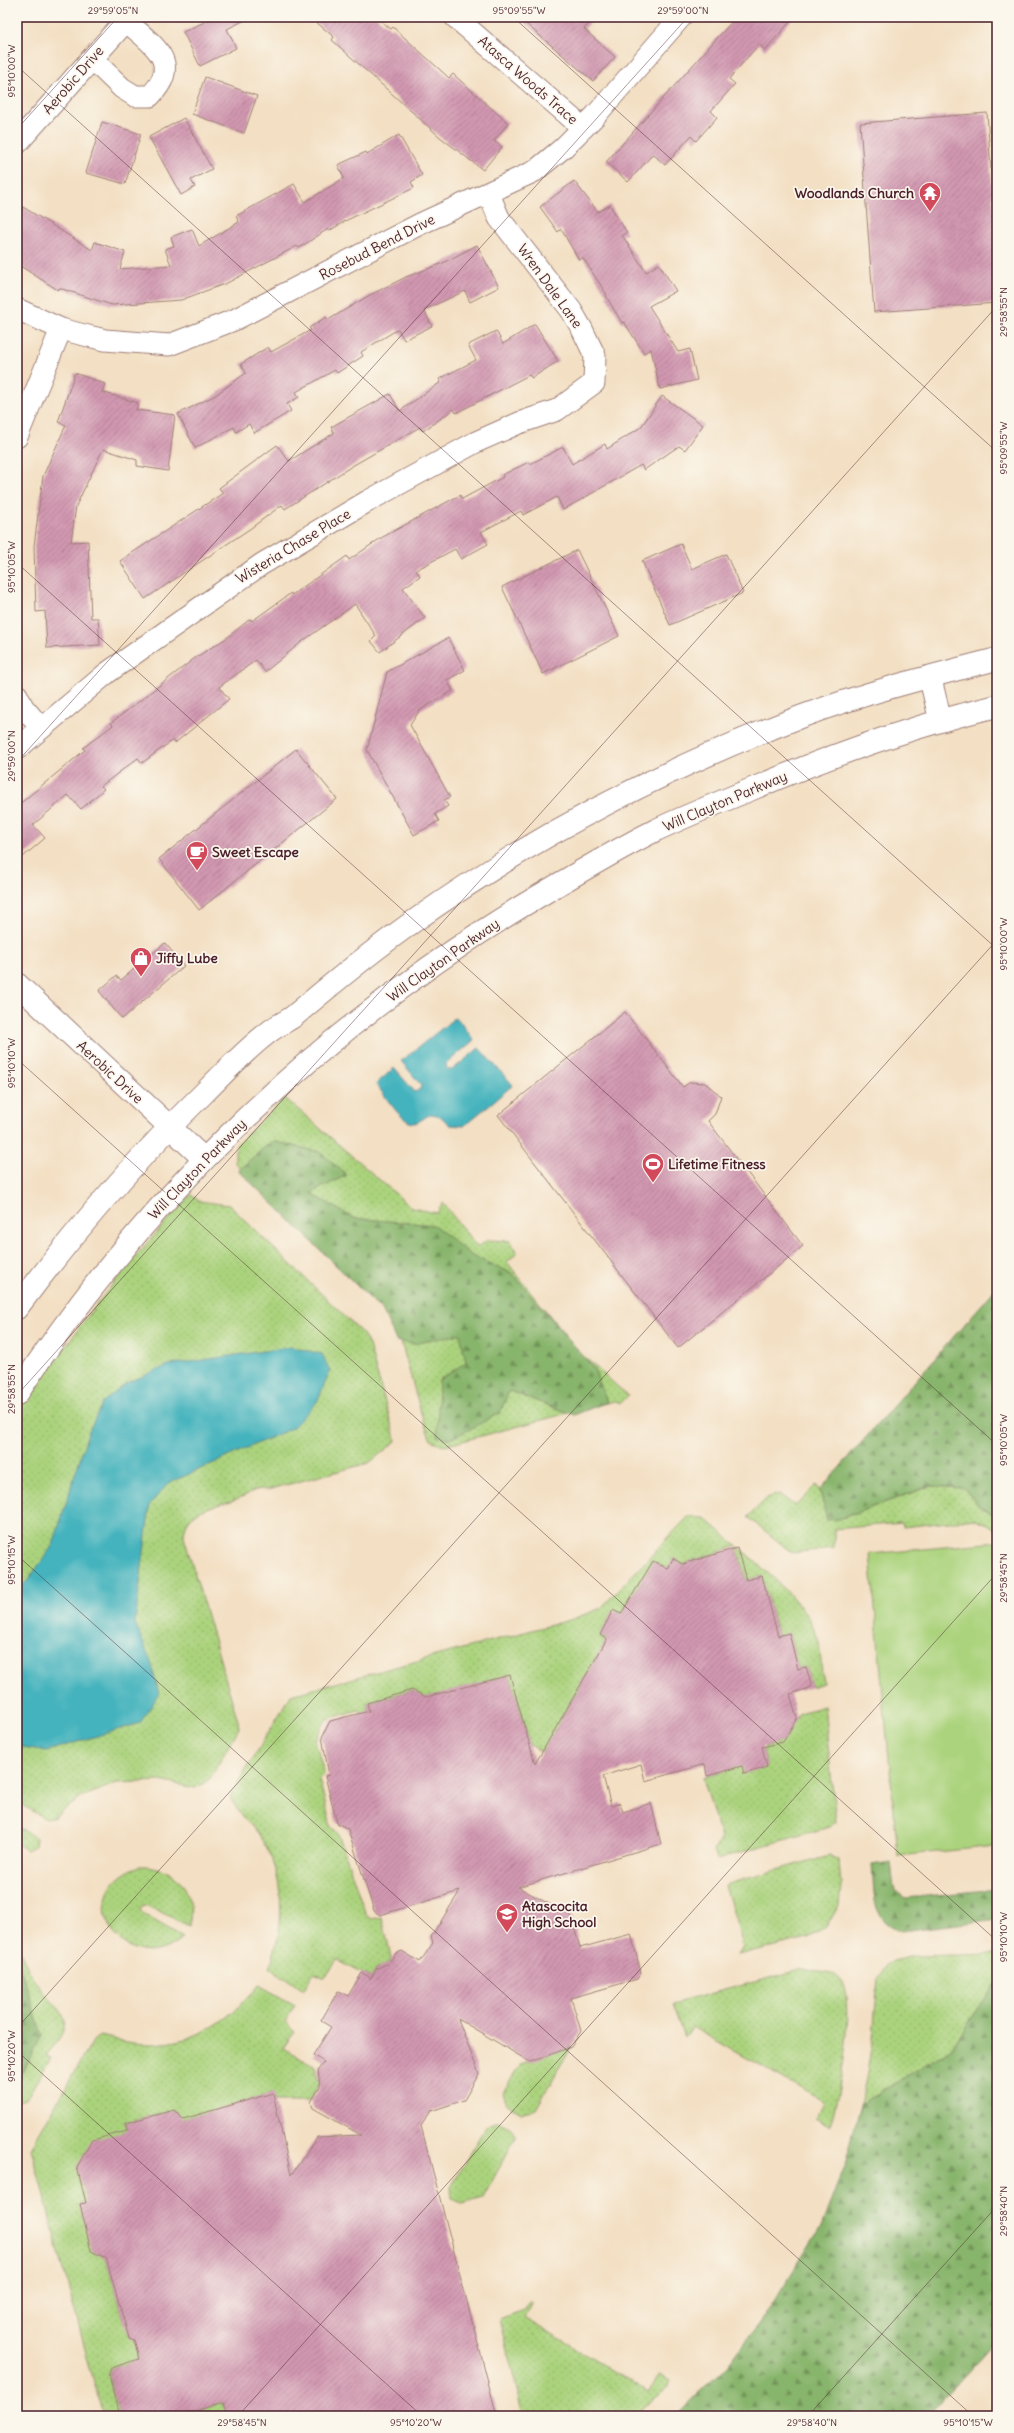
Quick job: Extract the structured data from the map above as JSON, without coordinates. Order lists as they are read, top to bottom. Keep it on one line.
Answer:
{"streets":{"main road":["Aerobic Drive","Will Clayton Parkway"],"street":["Atasca Woods Trace","Rosebud Bend Drive","Wren Dale Lane","Wisteria Chase Place"]},"crossings":[["Aerobic Drive","Will Clayton Parkway"],["Atasca Woods Trace","Rosebud Bend Drive"],["Rosebud Bend Drive","Wren Dale Lane"],["Wren Dale Lane","Wisteria Chase Place"]],"places":{"temple":["Woodlands Church"],"cafe":["Sweet Escape"],"shop":["Jiffy Lube"],"sports":["Lifetime Fitness"],"school or university":["Atascocita High School"]},"coordinates":["29°59'05\"N","95°09'55\"W","29°59'00\"N","95°10'00\"W","29°58'55\"N","95°10'05\"W","95°10'10\"W","95°10'15\"W","29°58'45\"N","95°10'20\"W","29°58'40\"N"]}
